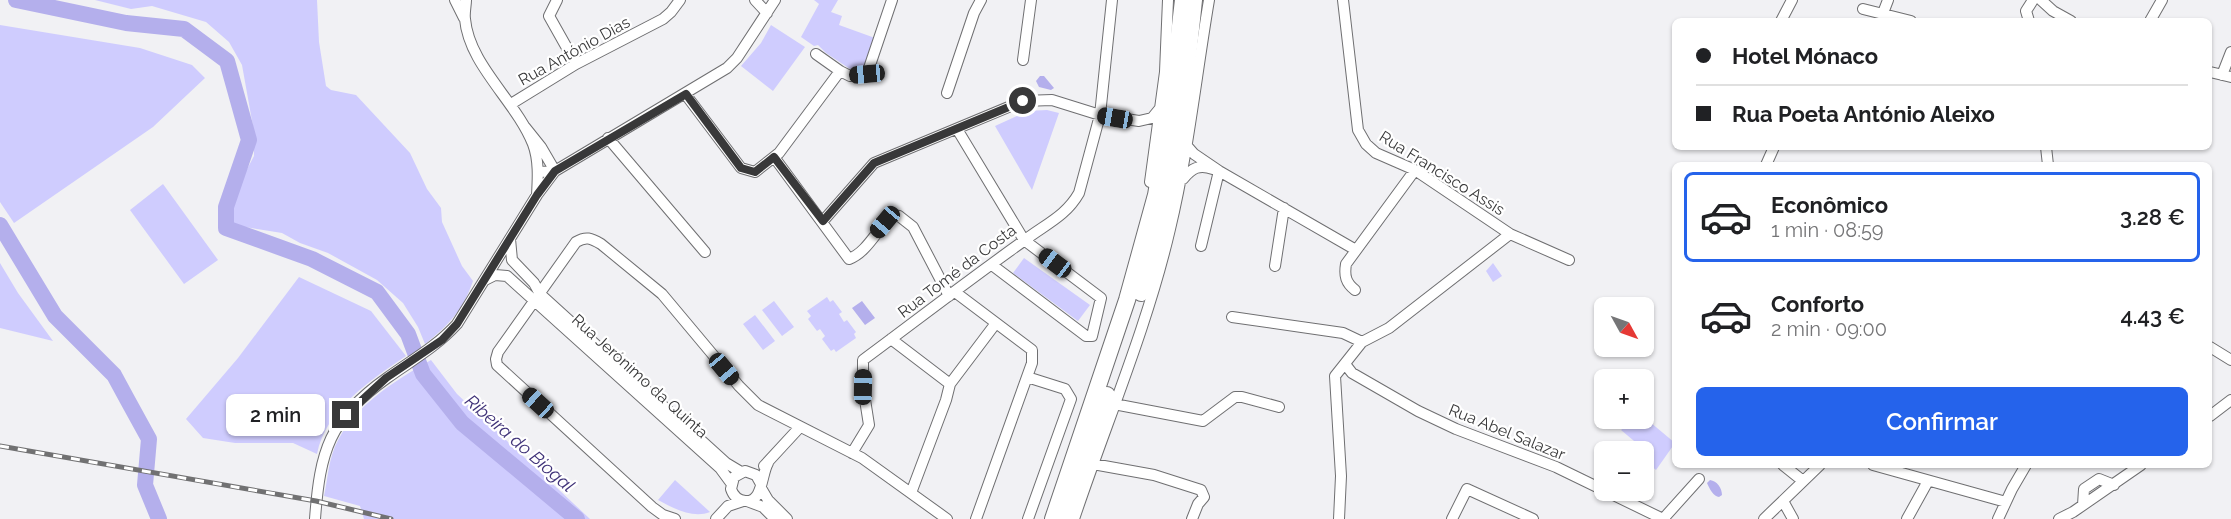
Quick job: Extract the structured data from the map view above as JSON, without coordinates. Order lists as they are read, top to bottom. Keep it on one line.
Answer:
{"streets":{"street":["Rua António Dias","Rua Francisco Assis","Rua Tomé da Costa","Rua Jerónimo da Quinta","Rua Abel Salazar"]},"water":["Ribeira do Biogal"],"north":"bottom right","page":{"banner":["Hotel Mónaco","Rua Poeta António Aleixo"],"list":[{"name":"Econômico","note":"1 min · 08:59","value":"3.28 €"},{"name":"Conforto","note":"2 min · 09:00","value":"4.43 €"}],"map_buttons":["+","−"],"buttons":"Confirmar","bubble":"2 min"}}
